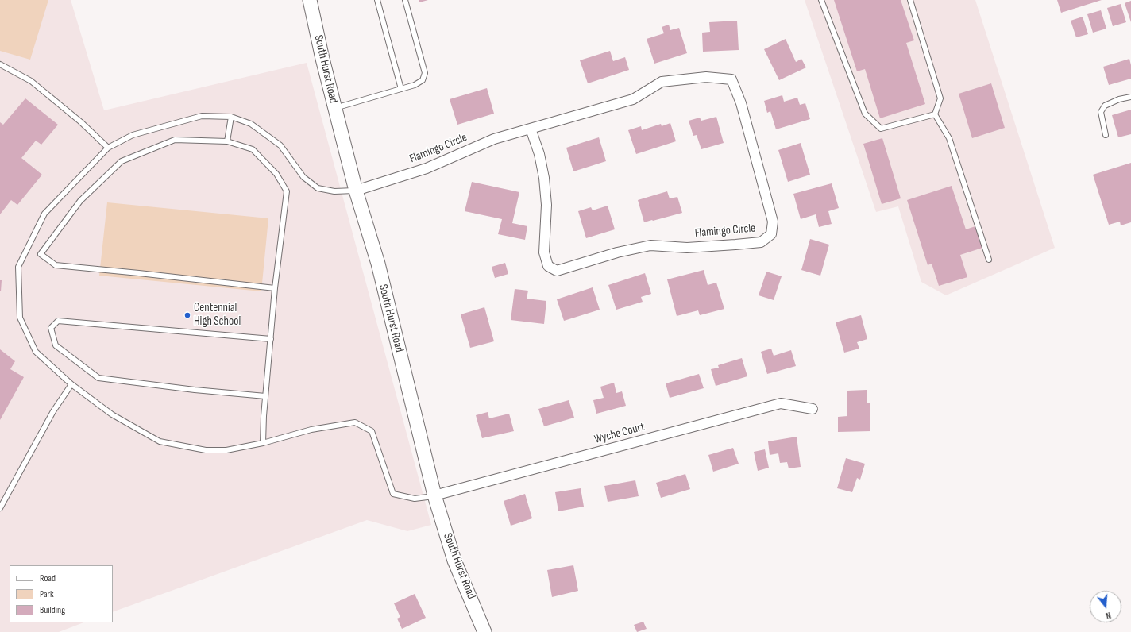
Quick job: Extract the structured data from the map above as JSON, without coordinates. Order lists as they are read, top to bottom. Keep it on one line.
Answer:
{"streets":{"street":["South Hurst Road","Flamingo Circle","Wyche Court"]},"crossings":[["South Hurst Road","Flamingo Circle"],["South Hurst Road","Wyche Court"]],"places":["Centennial High School"],"legend":["Road","Park","Building"],"north":"bottom"}
